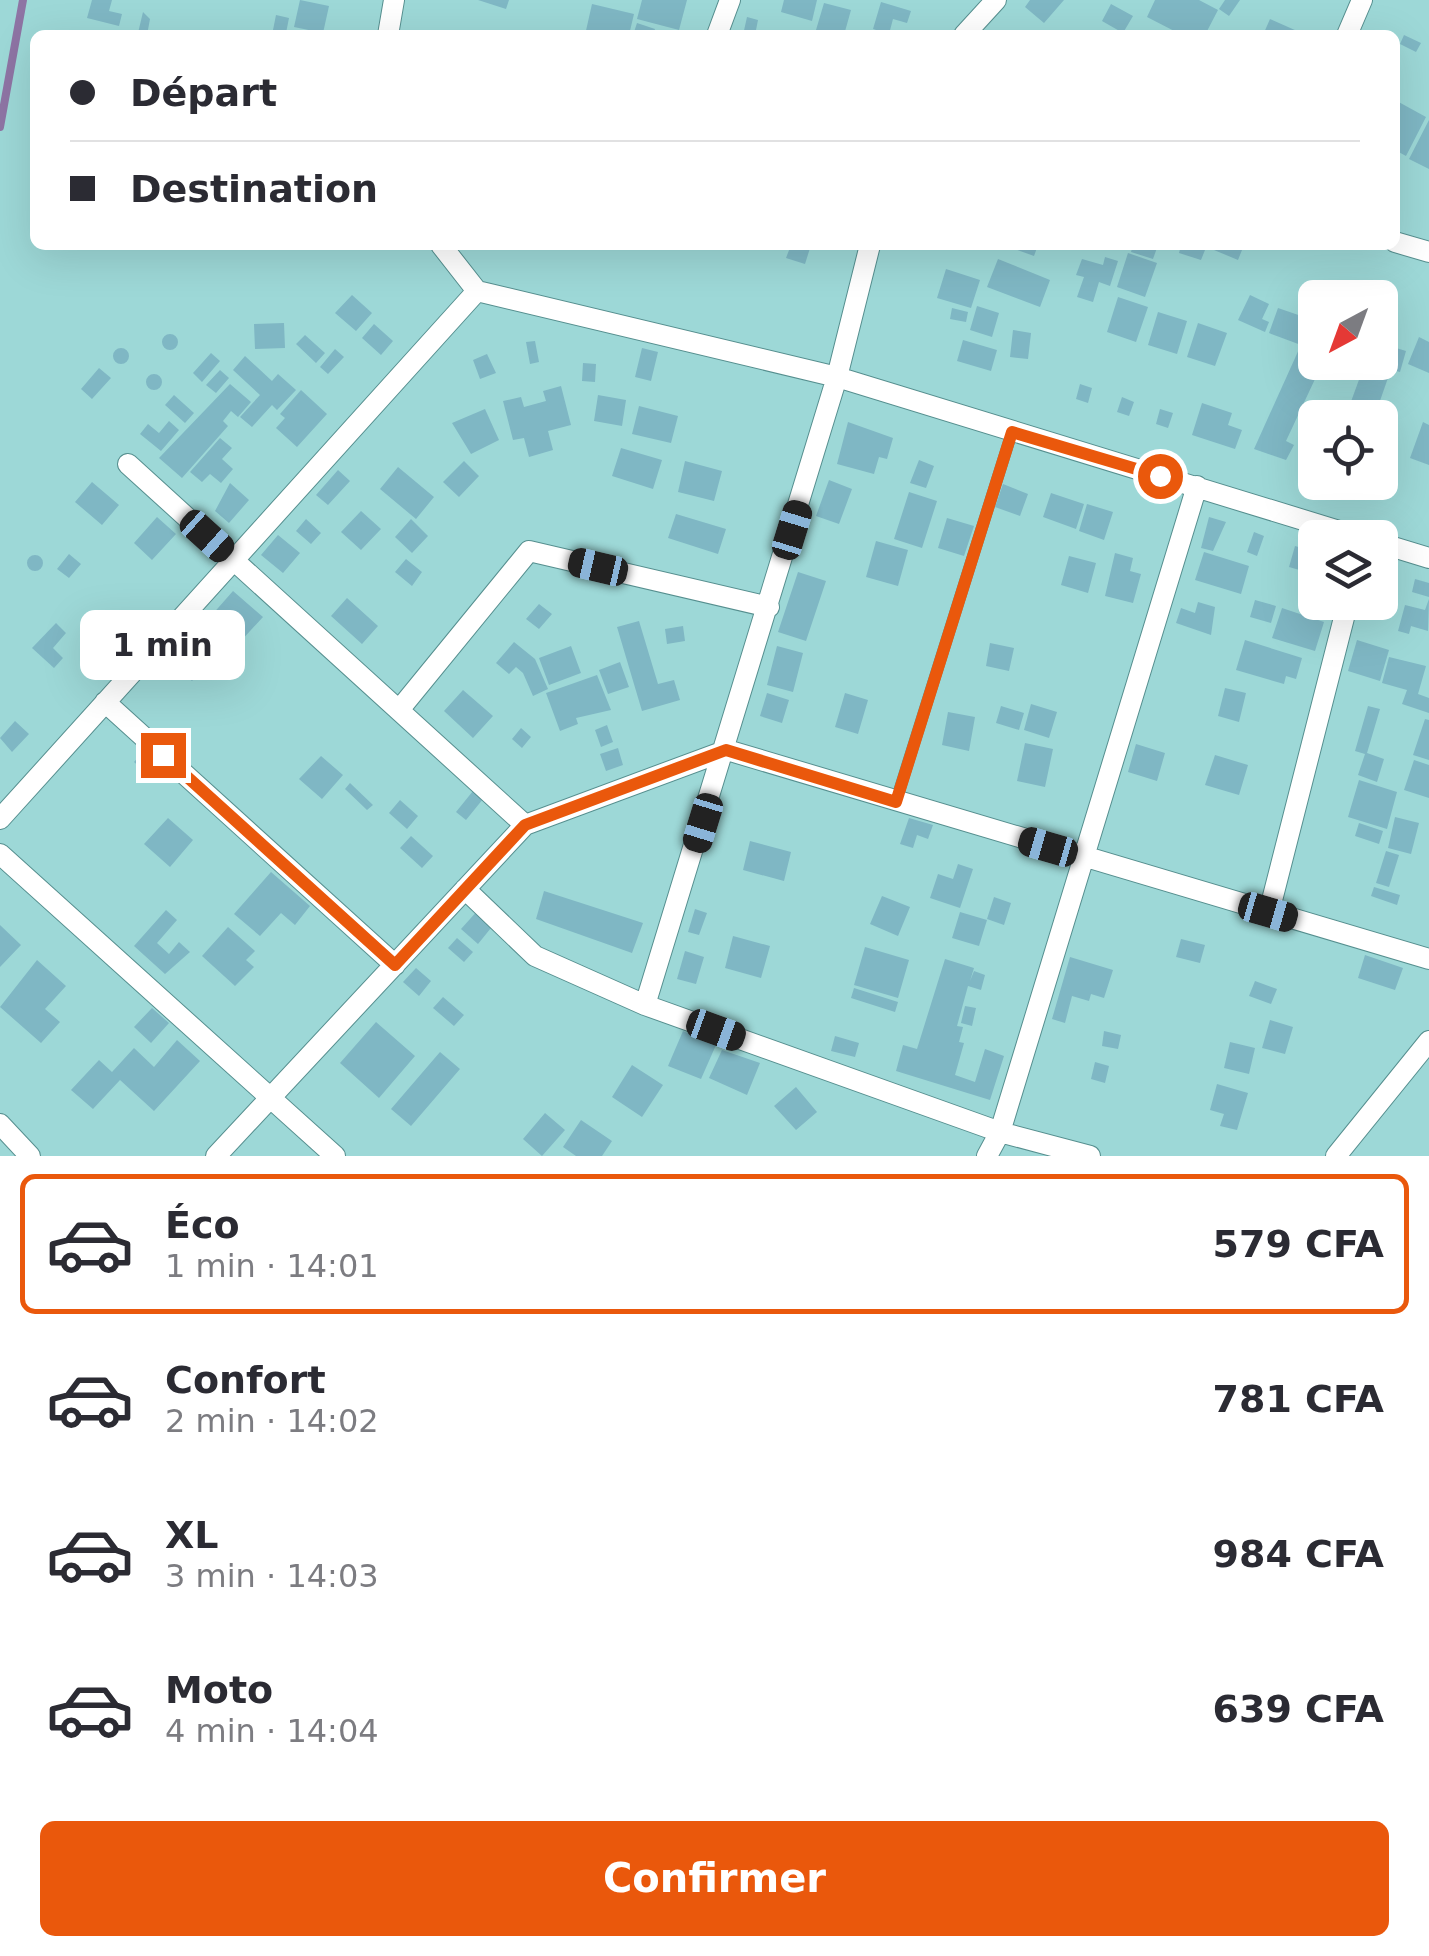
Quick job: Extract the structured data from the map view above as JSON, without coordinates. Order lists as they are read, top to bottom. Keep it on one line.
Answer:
{"north":"bottom left","page":{"banner":["Départ","Destination"],"bubble":"1 min","list":[{"name":"Éco","note":"1 min · 14:01","value":"579 CFA"},{"name":"Confort","note":"2 min · 14:02","value":"781 CFA"},{"name":"XL","note":"3 min · 14:03","value":"984 CFA"},{"name":"Moto","note":"4 min · 14:04","value":"639 CFA"}],"buttons":"Confirmer"}}
